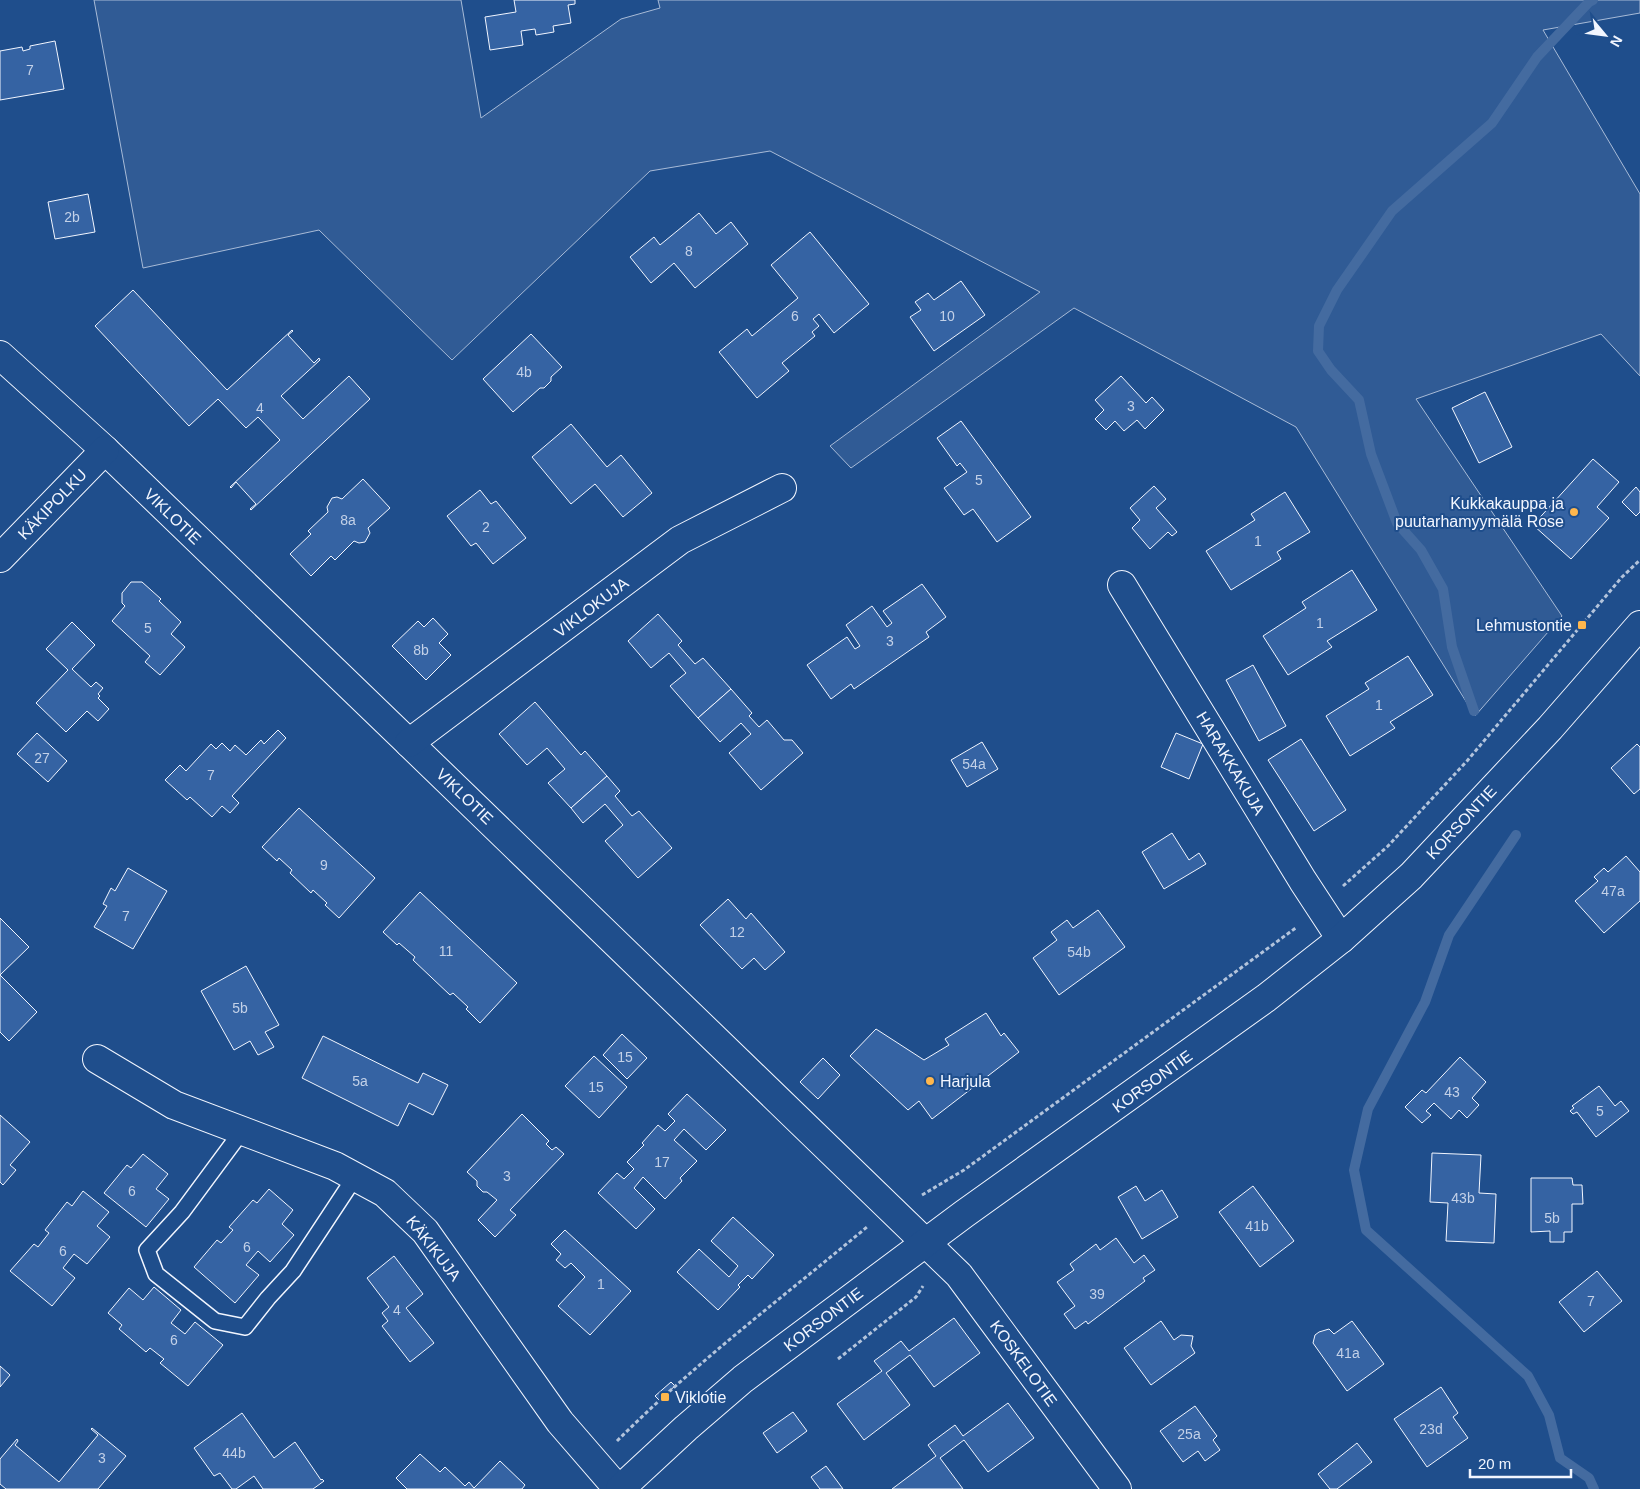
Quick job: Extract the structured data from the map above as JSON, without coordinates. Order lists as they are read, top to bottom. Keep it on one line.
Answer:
{"streets":{"street":["KÄKIPOLKU","VIKLOTIE","VIKLOKUJA","HARAKKAKUJA","KORSONTIE","KÄKIKUJA","KOSKELOTIE"]},"crossings":[["KÄKIPOLKU","VIKLOTIE"],["VIKLOTIE","VIKLOKUJA"],["VIKLOTIE","KORSONTIE"],["VIKLOTIE","KOSKELOTIE"],["HARAKKAKUJA","KORSONTIE"],["KORSONTIE","KÄKIKUJA"],["KORSONTIE","KOSKELOTIE"]],"places":{"other":["Kukkakauppa ja puutarhamyymälä Rose","Harjula"],"transit":["Lehmustontie","Viklotie"]},"house_numbers":["7","2b","8","6","10","4b","3","4","5","8a","2","1","1","5","3","8b","1","27","54a","7","9","47a","7","12","11","54b","5b","15","5a","15","43","5","17","3","6","43b","5b","41b","6","6","1","39","7","4","6","41a","23d","25a","44b","3"],"scale_bar":"20 m","north":"bottom right"}
